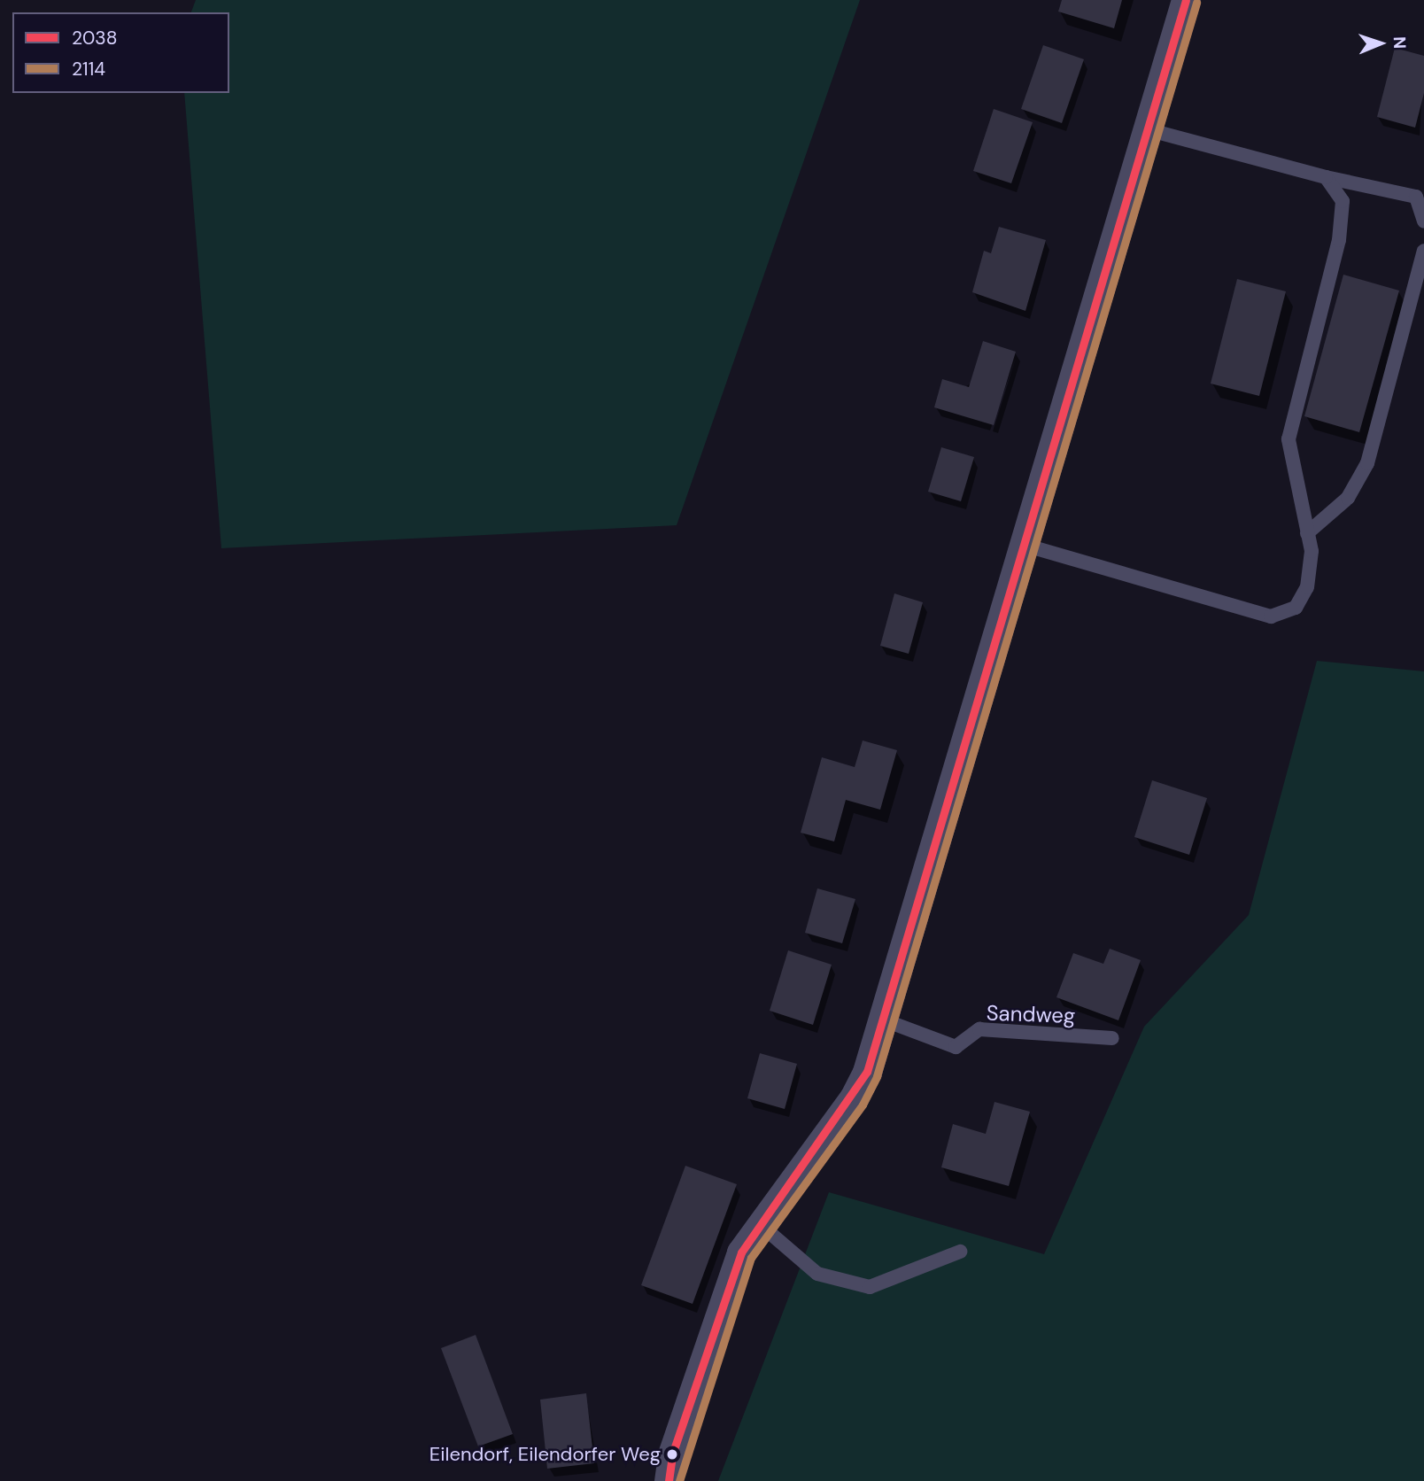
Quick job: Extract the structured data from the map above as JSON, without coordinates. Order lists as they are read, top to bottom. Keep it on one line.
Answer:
{"streets":{"lane":["Sandweg"]},"places":["Eilendorf, Eilendorfer Weg"],"lines":["transit line 2038","transit line 2114"],"legend":["2038","2114"],"north":"right"}
